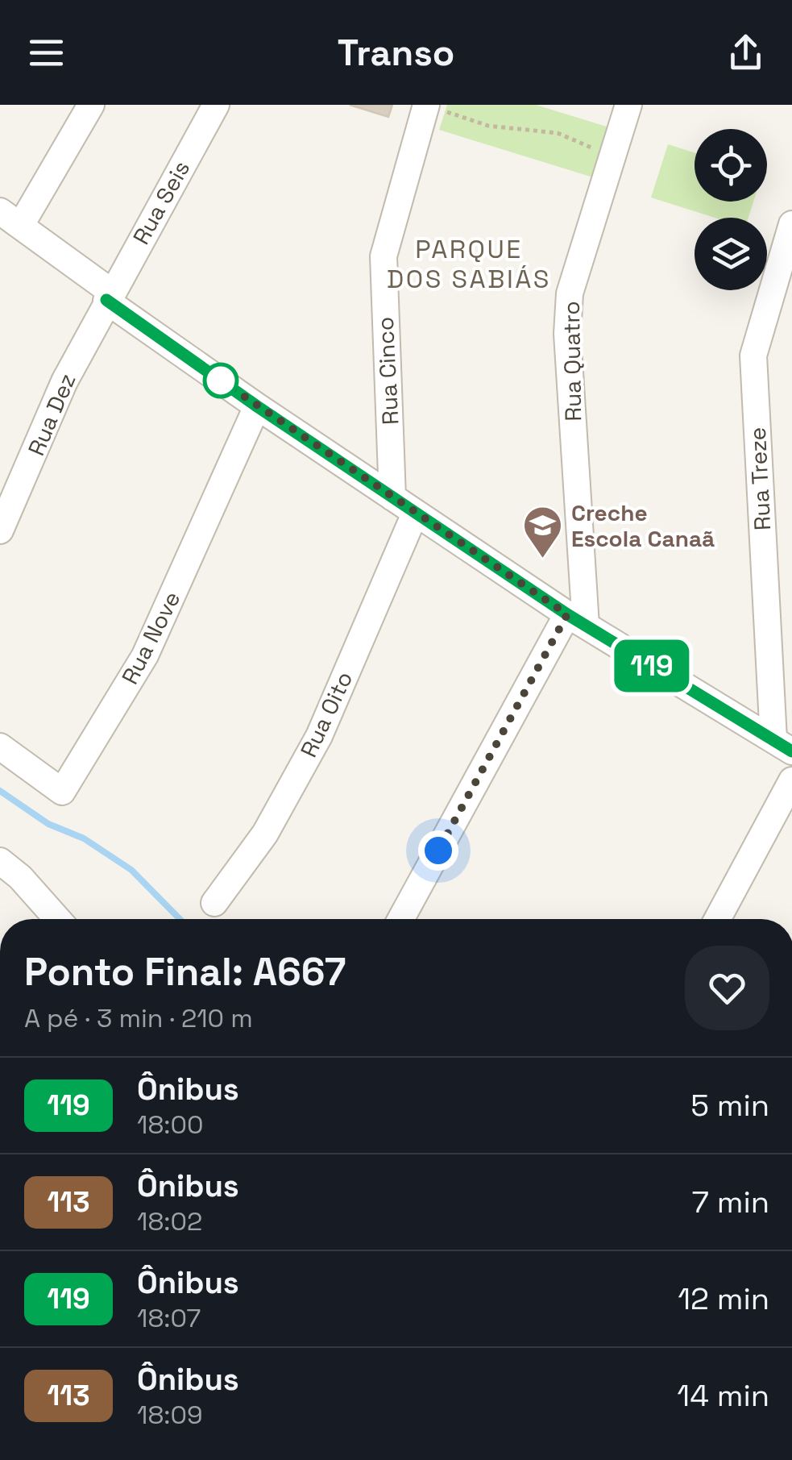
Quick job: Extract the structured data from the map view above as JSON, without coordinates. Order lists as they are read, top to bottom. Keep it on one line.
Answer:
{"streets":{"street":["Rua Seis","Rua Quatro","Rua Cinco","Rua Dez","Rua Treze","Rua Nove","Rua Oito"]},"crossings":[["Rua Seis","Rua Dez"]],"districts":["PARQUE DOS SABIÁS"],"places":{"school or university":["Creche Escola Canaã"]},"lines":["bus line 119"],"page":{"header":"Transo","on_map":"119","heading":["Ponto Final: A667","A pé · 3 min · 210 m"],"list":[{"mark":"119","name":"Ônibus","note":"18:00","value":"5 min"},{"mark":"113","name":"Ônibus","note":"18:02","value":"7 min"},{"mark":"119","name":"Ônibus","note":"18:07","value":"12 min"},{"mark":"113","name":"Ônibus","note":"18:09","value":"14 min"}]}}
